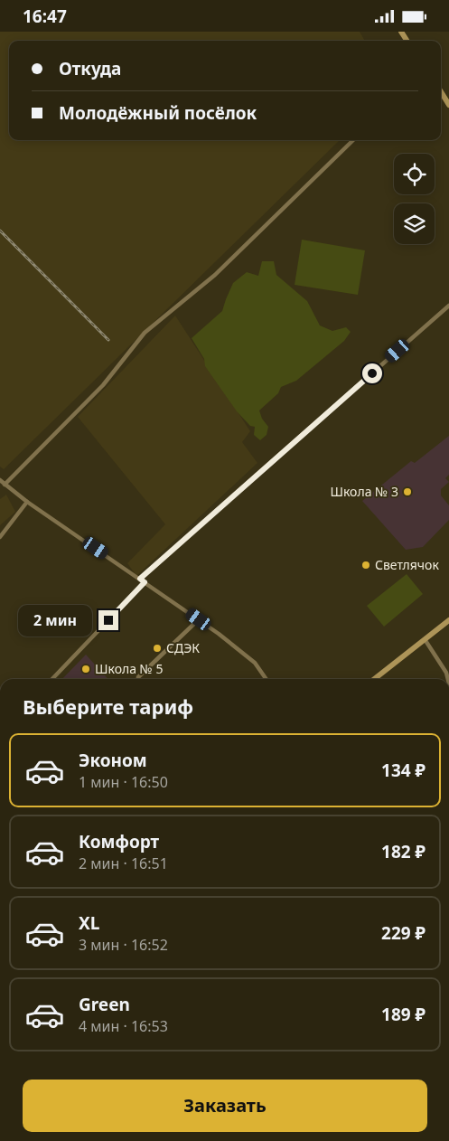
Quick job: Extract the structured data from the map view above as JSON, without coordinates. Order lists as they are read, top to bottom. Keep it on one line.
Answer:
{"places":["Школа № 3","Светлячок","СДЭК","Школа № 5"],"page":{"status":"16:47","banner":["Откуда","Молодёжный посёлок"],"bubble":"2 мин","heading":"Выберите тариф","list":[{"name":"Эконом","note":"1 мин · 16:50","value":"134 ₽"},{"name":"Комфорт","note":"2 мин · 16:51","value":"182 ₽"},{"name":"XL","note":"3 мин · 16:52","value":"229 ₽"},{"name":"Green","note":"4 мин · 16:53","value":"189 ₽"}],"buttons":"Заказать"}}
